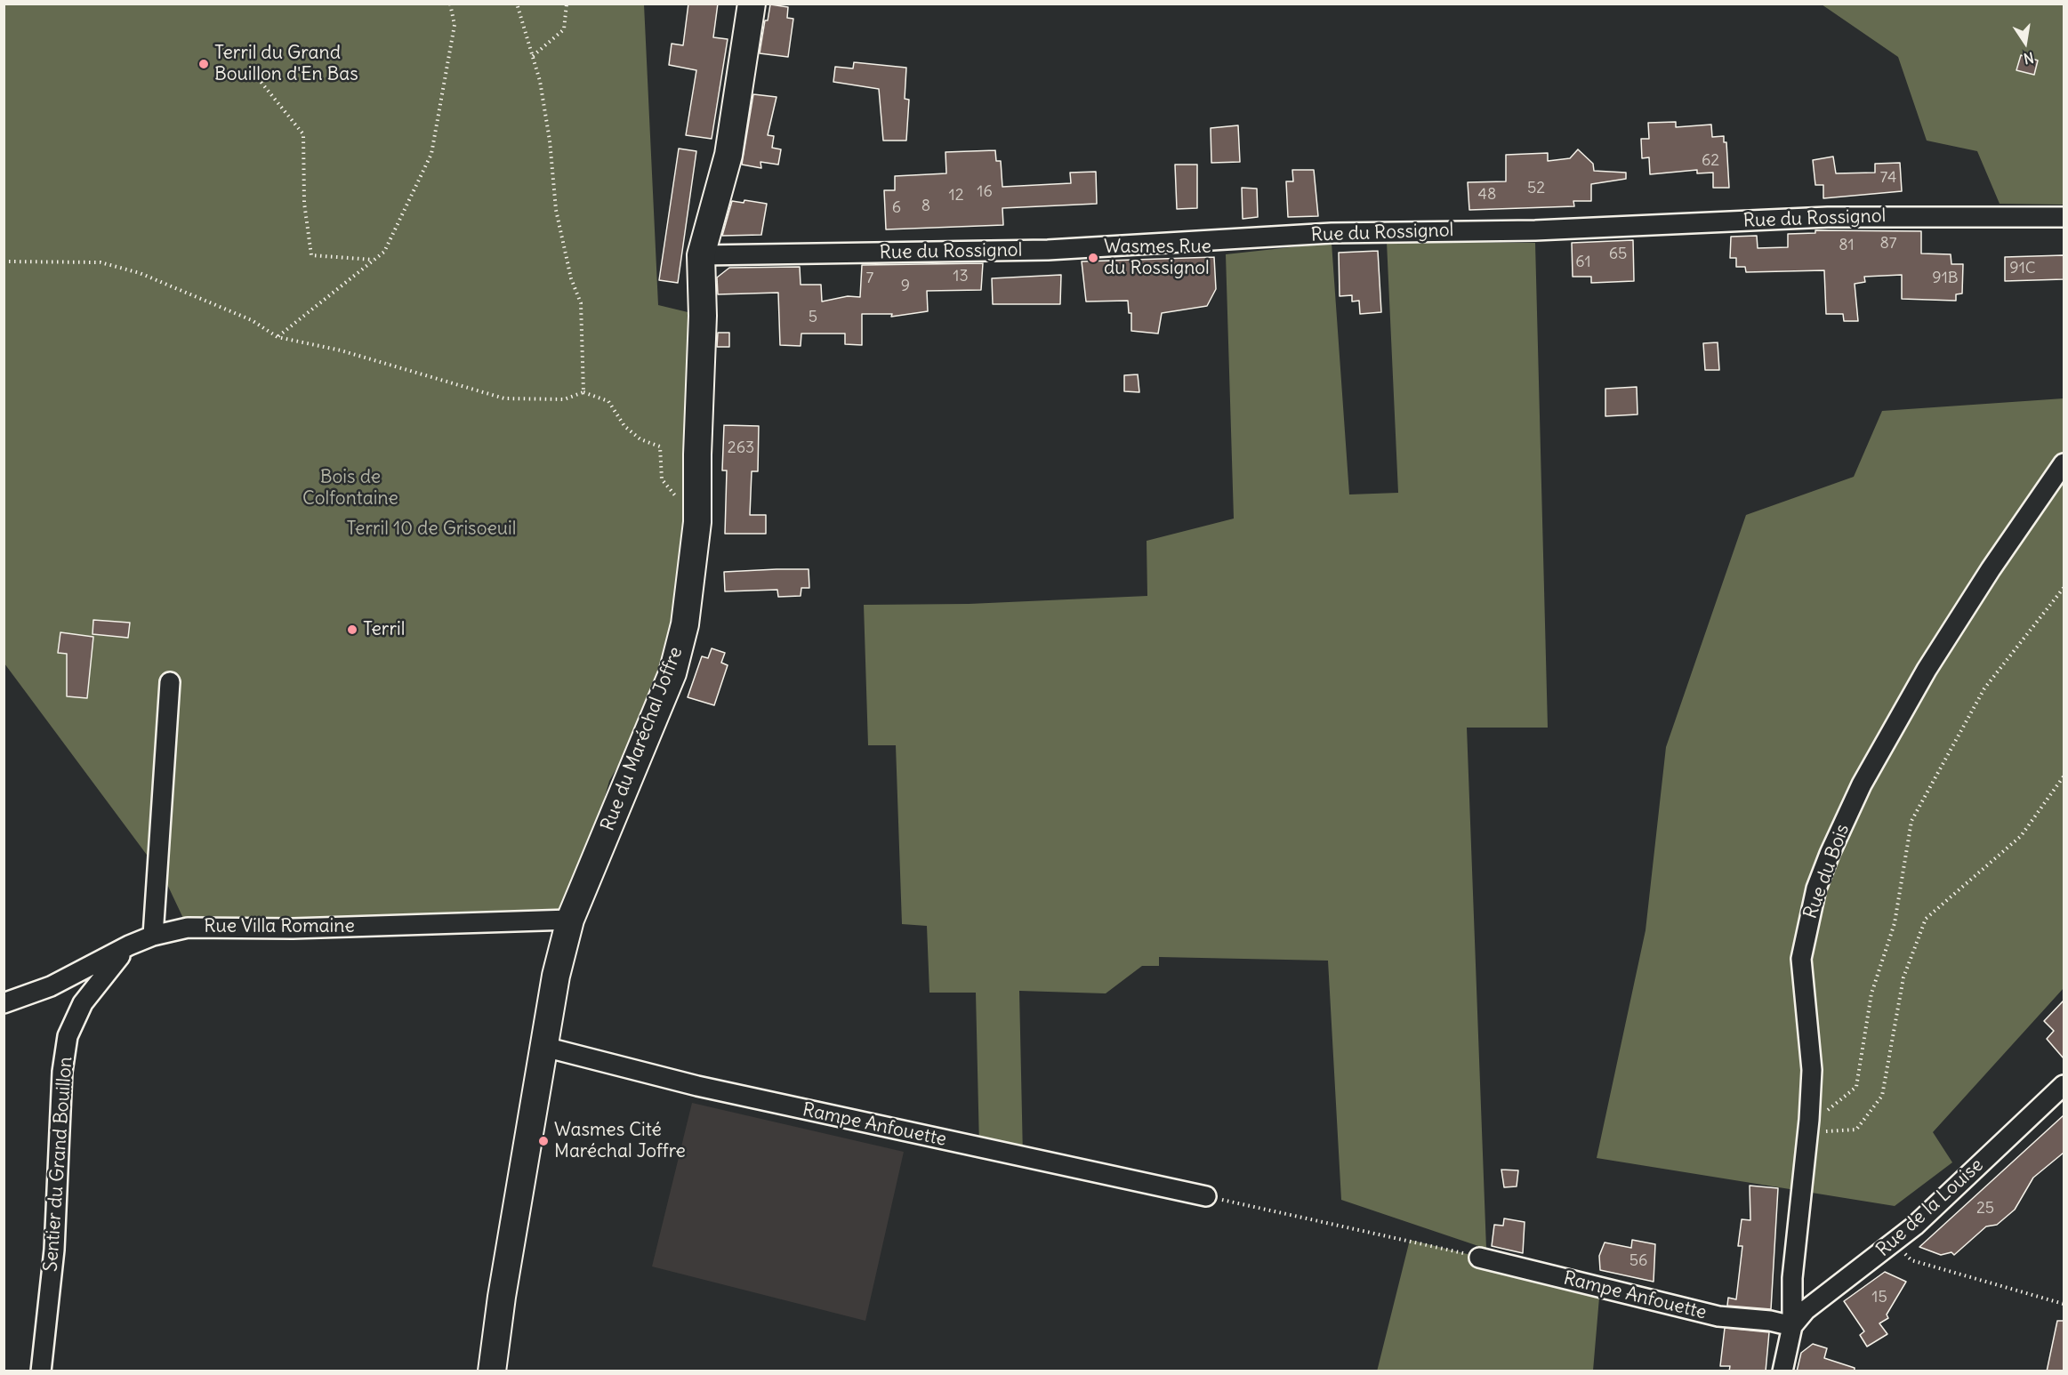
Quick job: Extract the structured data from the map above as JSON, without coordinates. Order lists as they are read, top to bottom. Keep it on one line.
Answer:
{"streets":{"street":["Rue du Rossignol","Rue du Maréchal Joffre","Rue du Bois","Rue Villa Romaine","Rampe Anfouette","Sentier du Grand Bouillon","Rue de la Louise"]},"crossings":[["Rue du Rossignol","Rue du Maréchal Joffre"],["Rue du Maréchal Joffre","Rue Villa Romaine"],["Rue du Maréchal Joffre","Rampe Anfouette"],["Rue du Bois","Rampe Anfouette"],["Rue du Bois","Rue de la Louise"],["Rue Villa Romaine","Sentier du Grand Bouillon"],["Rampe Anfouette","Rue de la Louise"]],"parks":["Bois de Colfontaine","Terril 10 de Grisoeuil"],"places":["Terril du Grand Bouillon d'En Bas","Wasmes Rue du Rossignol","Terril","Wasmes Cité Maréchal Joffre"],"house_numbers":["62","74","52","16","48","12","8","6","87","81","65","61","91C","13","7","91B","9","5","263","25","56","15"],"north":"bottom"}
